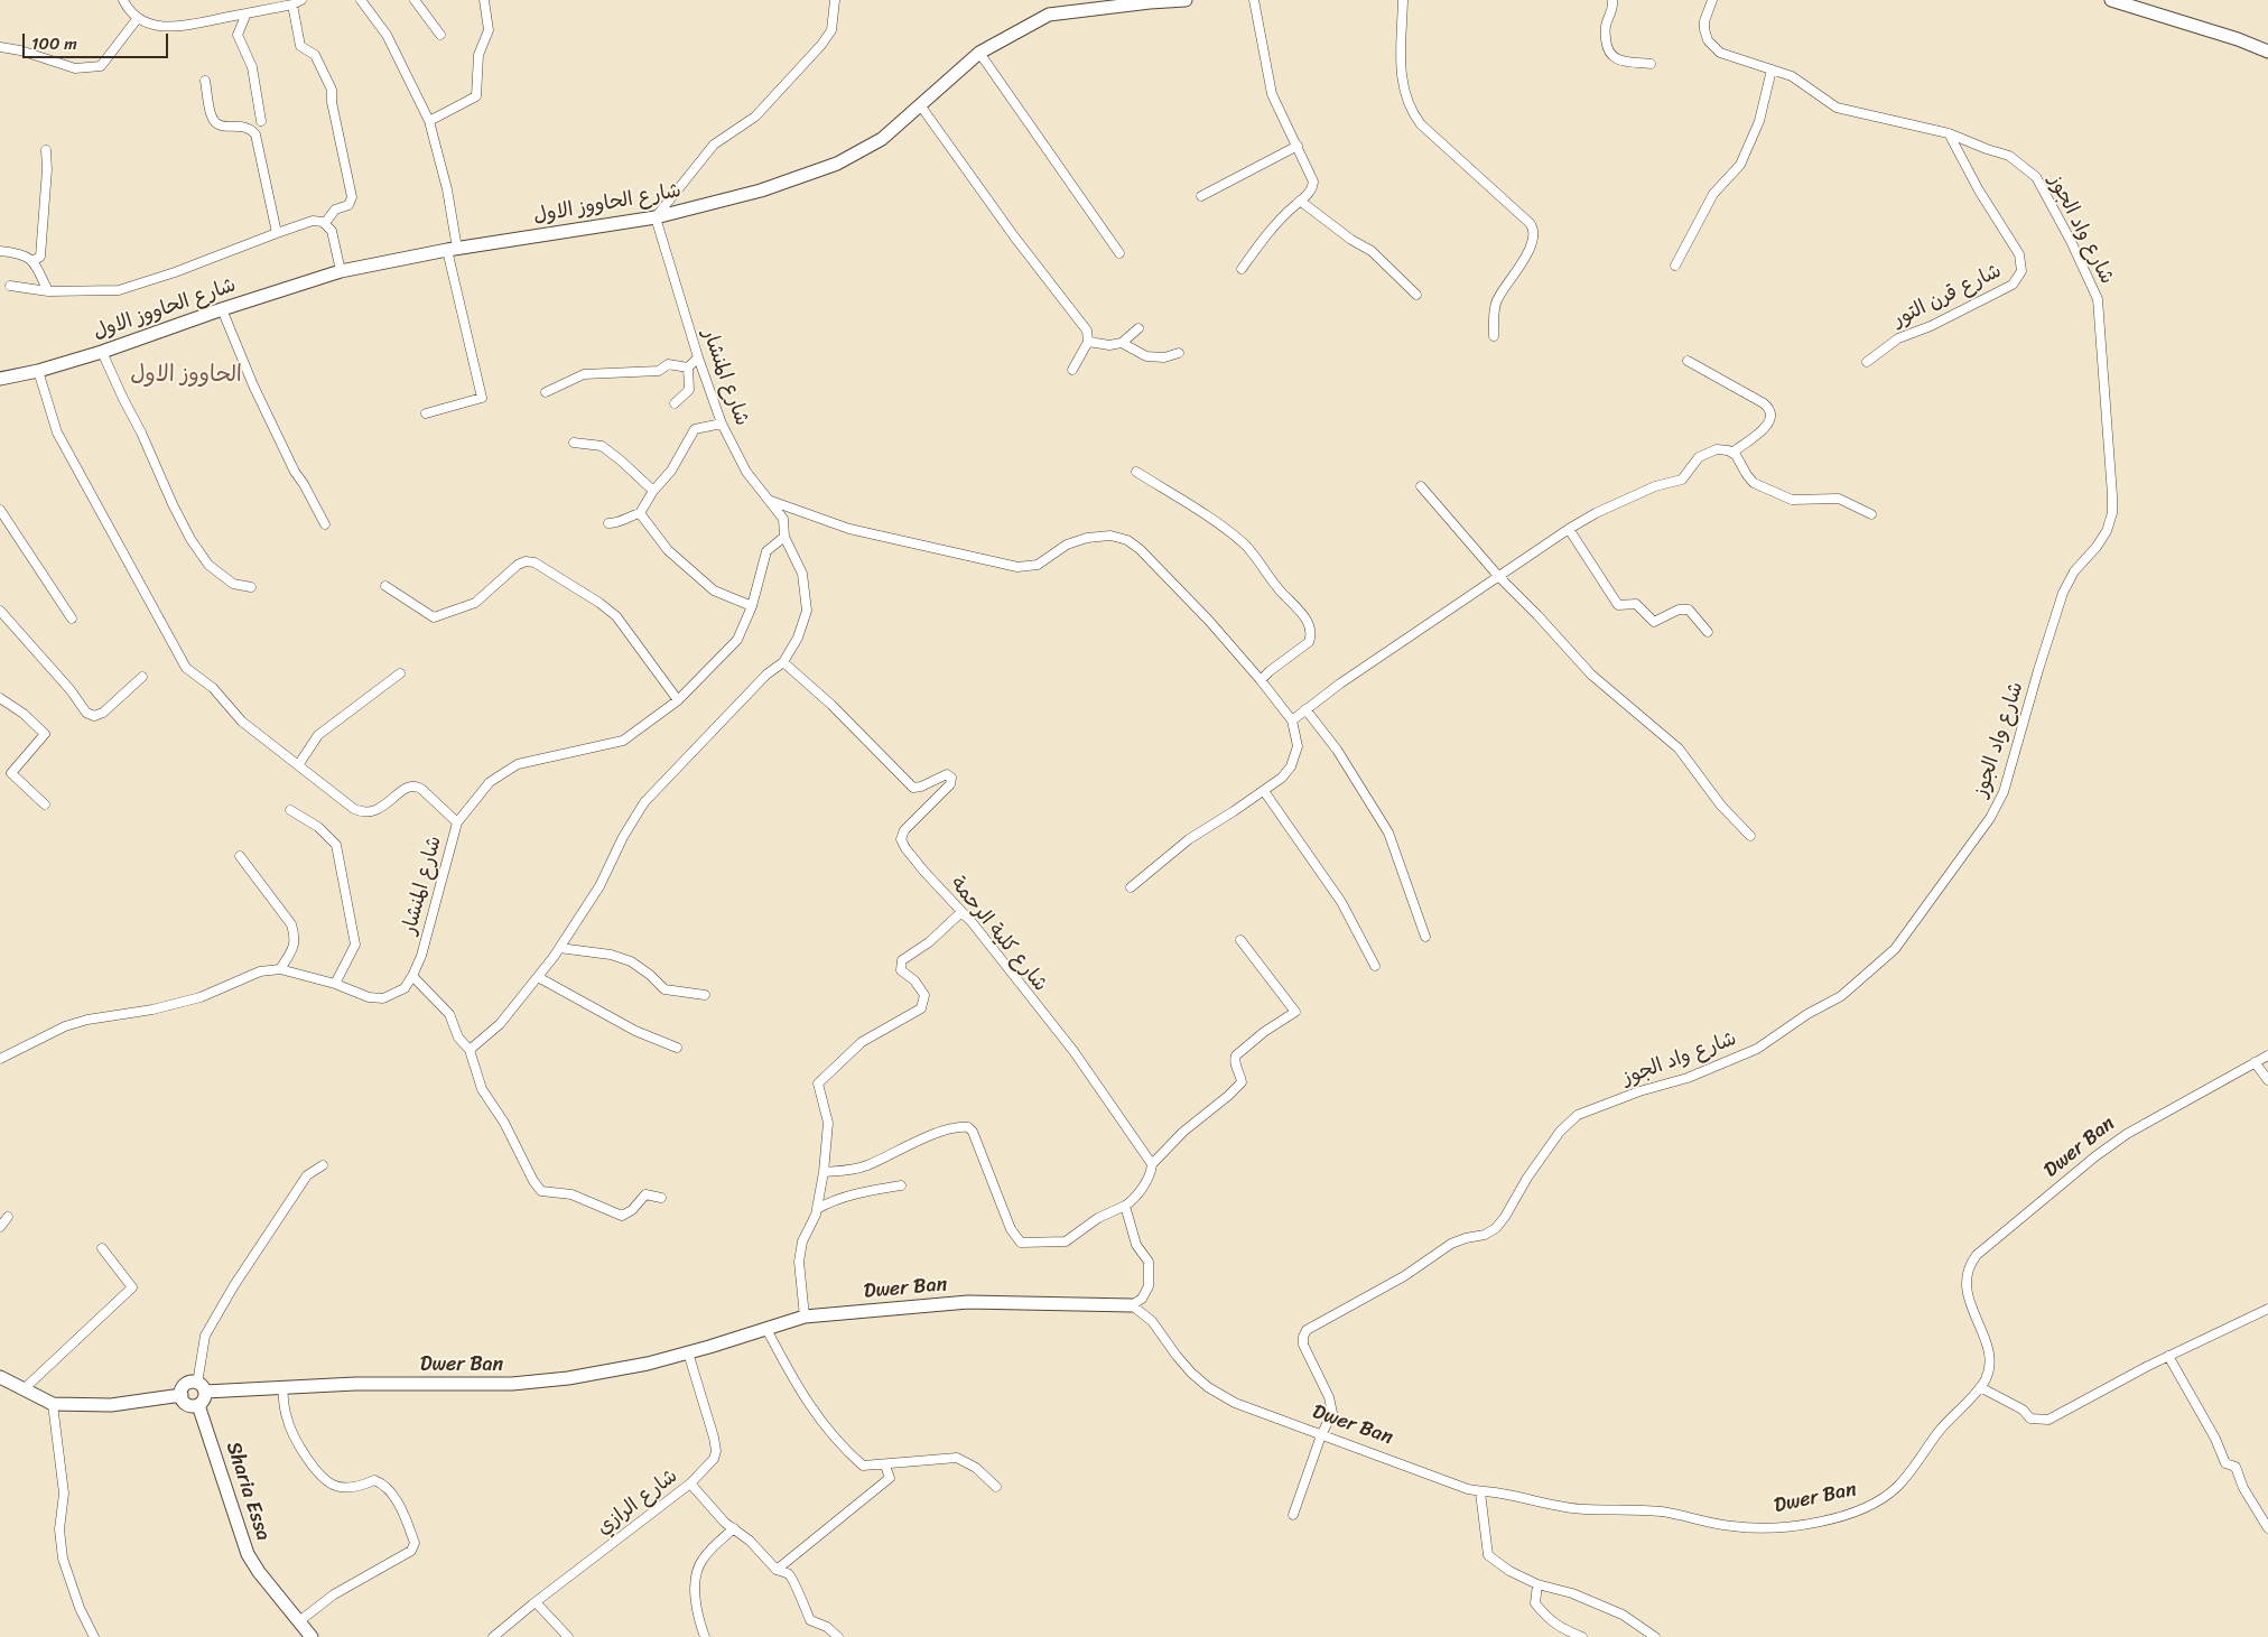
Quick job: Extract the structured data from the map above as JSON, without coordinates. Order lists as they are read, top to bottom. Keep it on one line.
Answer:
{"streets":{"street":["شارع الحاووز الاول","شارع واد الجوز","شارع قرن التور","شارع المنشار","شارع كلية الرحمة","Dwer Ban","Sharia Essa","شارع الرازي"]},"crossings":[["شارع الحاووز الاول","شارع المنشار"],["شارع واد الجوز","شارع قرن التور"],["شارع واد الجوز","Dwer Ban"],["شارع المنشار","شارع كلية الرحمة"],["Dwer Ban","Sharia Essa"],["Dwer Ban","شارع الرازي"]],"districts":["الحاووز الاول"],"scale_bar":"100 m"}
